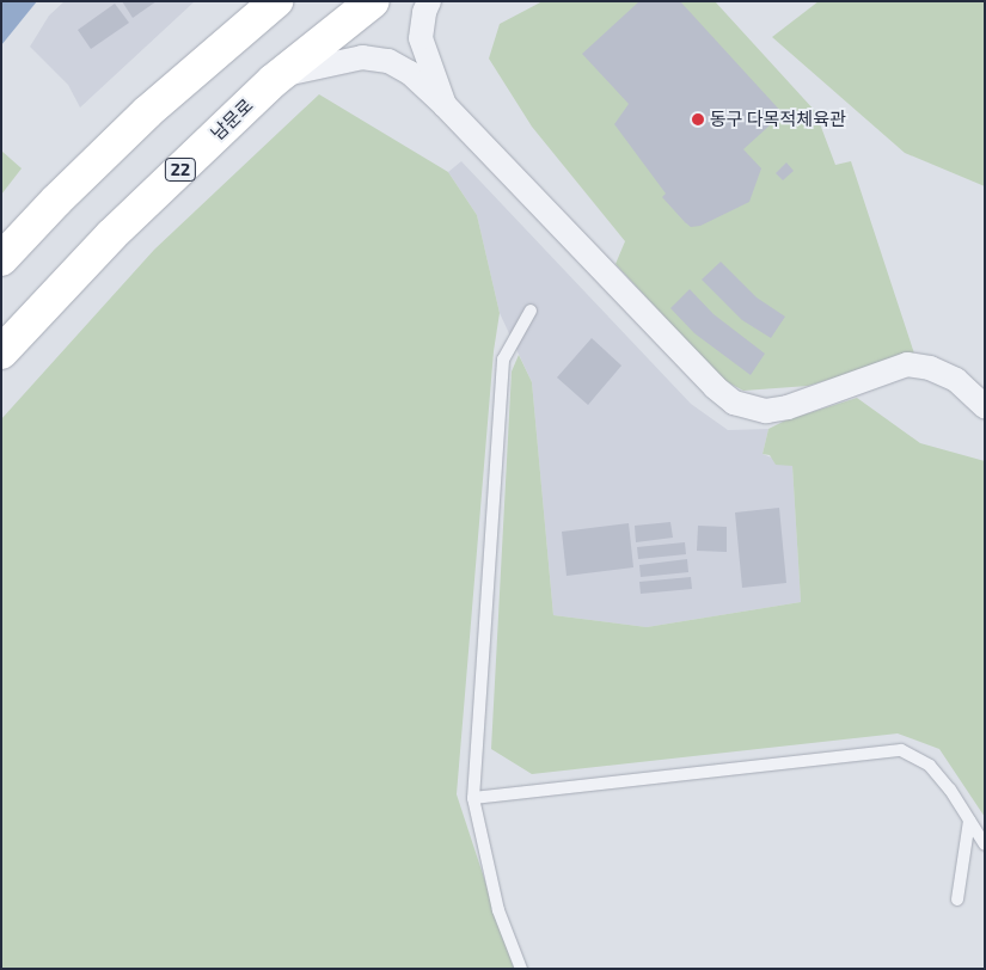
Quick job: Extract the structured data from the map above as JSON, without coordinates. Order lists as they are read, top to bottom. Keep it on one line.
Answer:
{"streets":{"main road":["남문로","22"]},"places":["동구 다목적체육관"]}
